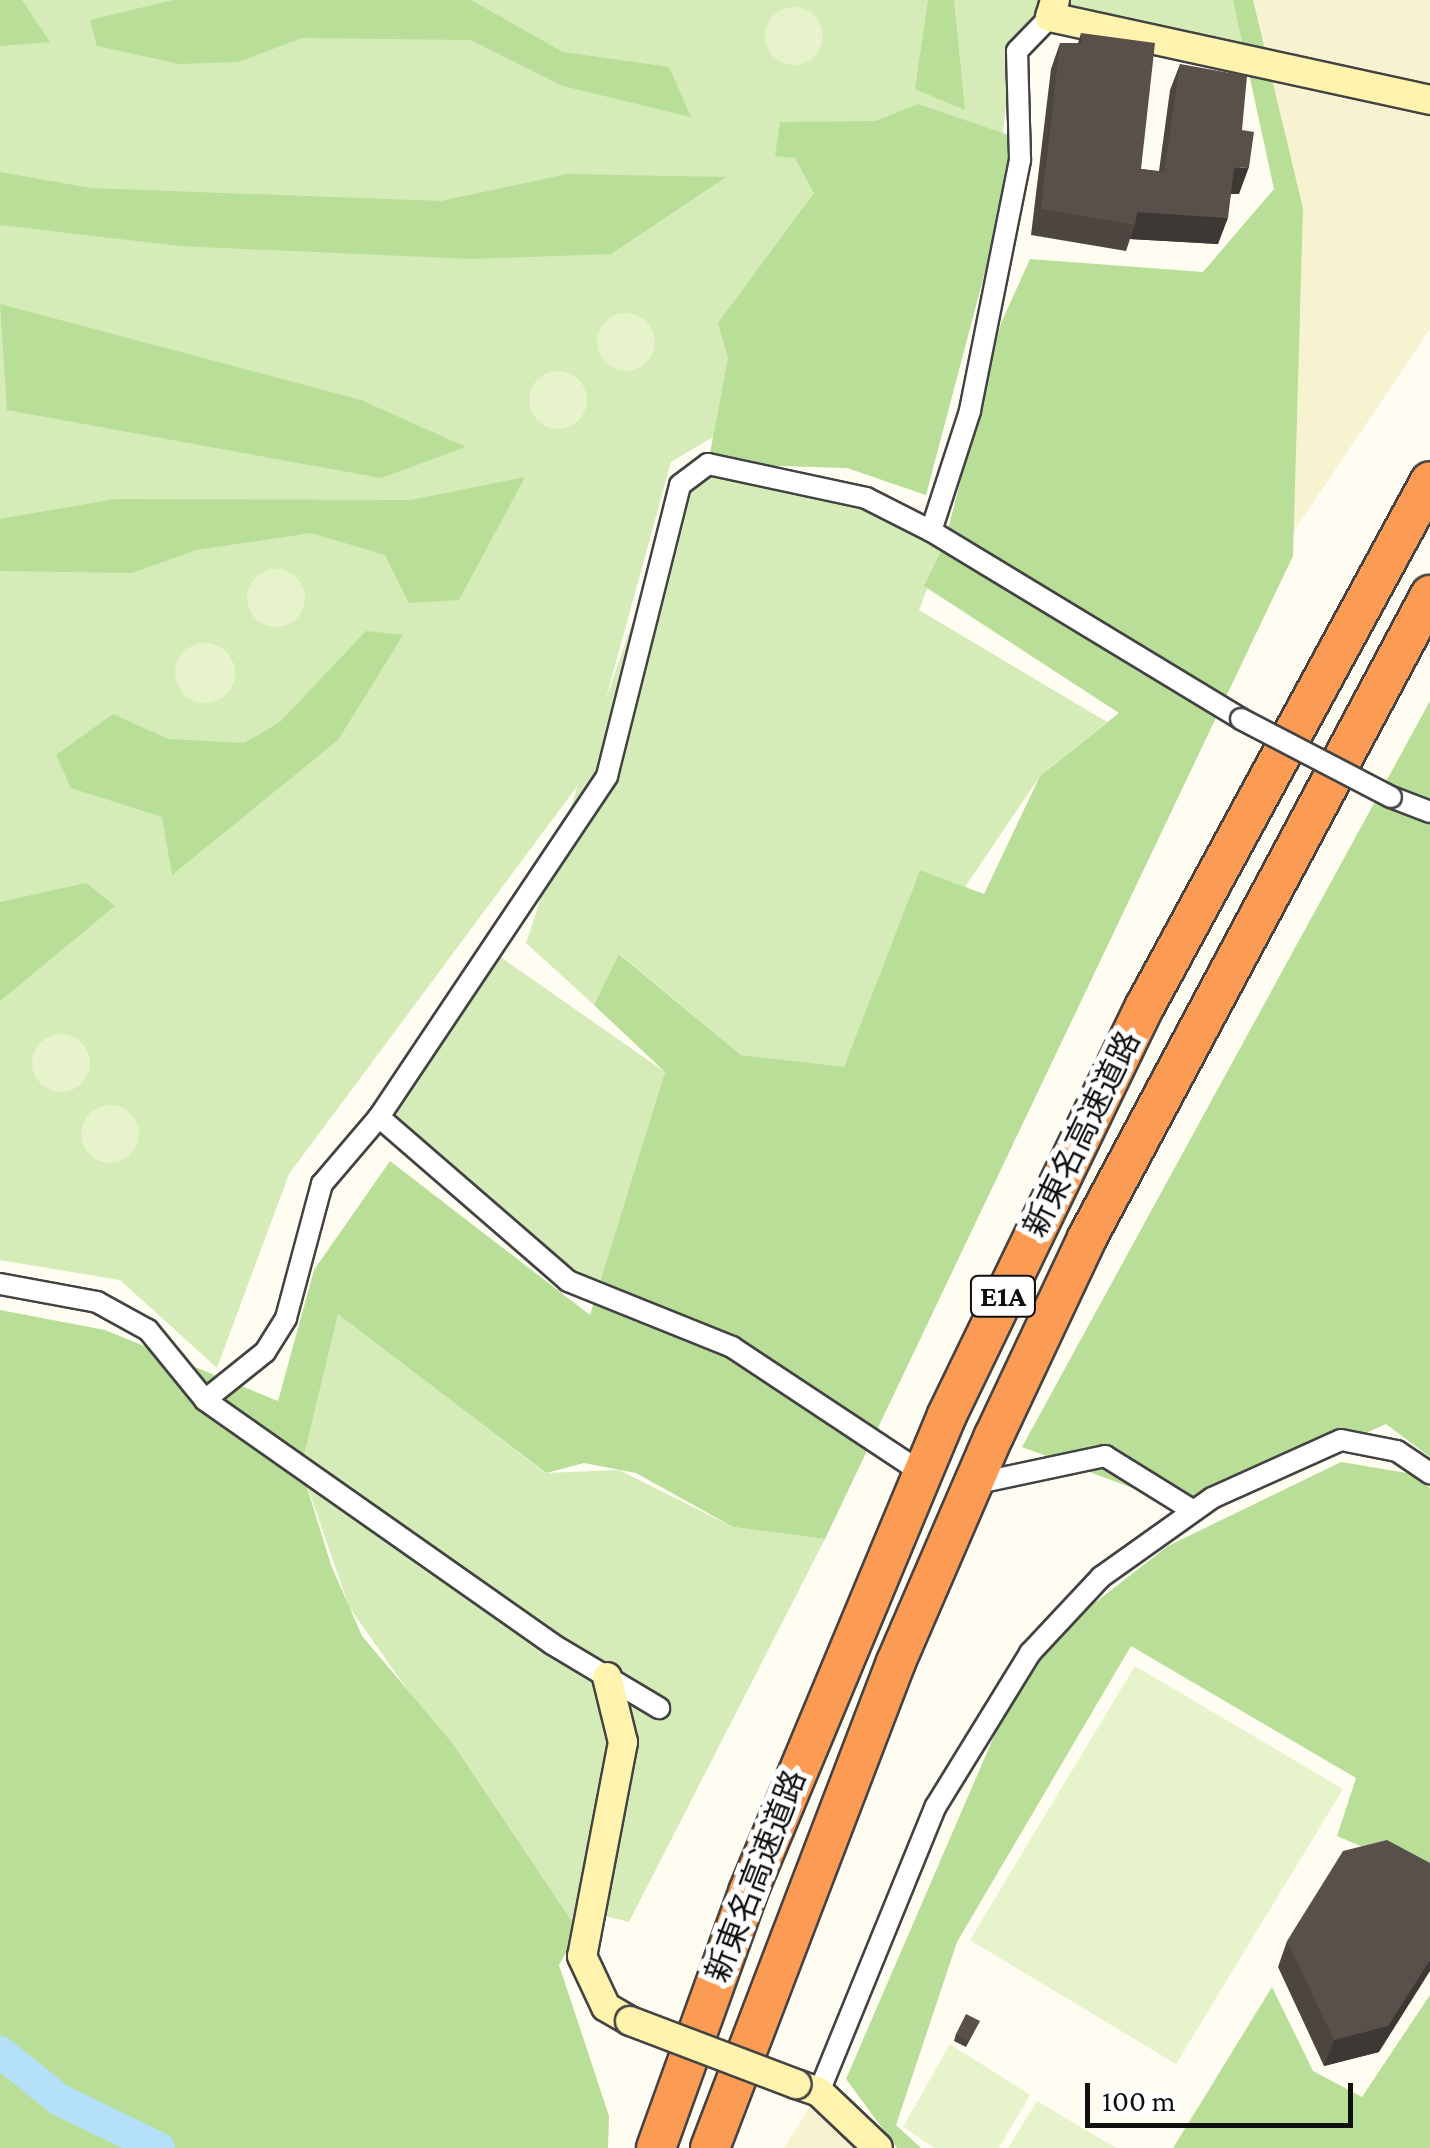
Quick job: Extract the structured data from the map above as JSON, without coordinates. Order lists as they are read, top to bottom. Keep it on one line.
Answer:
{"streets":{"highway":["新東名高速道路","E1A"]},"scale_bar":"100 m"}
